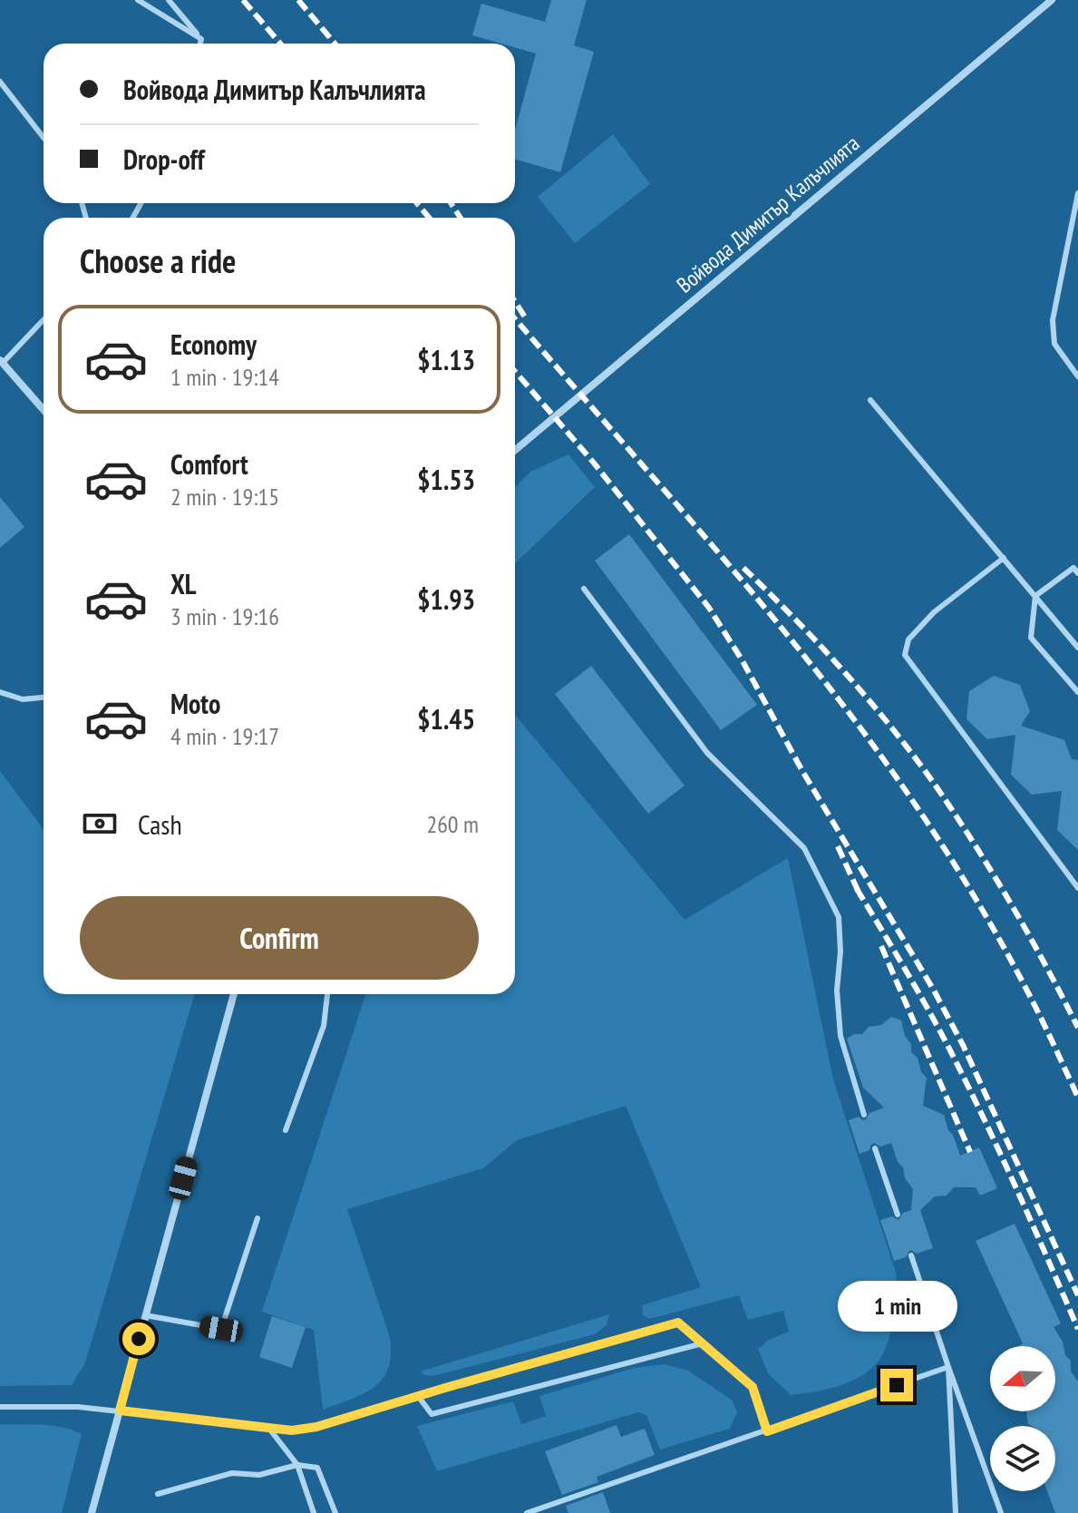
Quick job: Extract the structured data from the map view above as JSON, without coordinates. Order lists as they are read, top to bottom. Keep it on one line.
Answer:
{"streets":{"street":["Войвода Димитър Калъчлията"]},"north":"left","page":{"banner":["Войвода Димитър Калъчлията","Drop-off"],"heading":"Choose a ride","list":[{"name":"Economy","note":"1 min · 19:14","value":"$1.13"},{"name":"Comfort","note":"2 min · 19:15","value":"$1.53"},{"name":"XL","note":"3 min · 19:16","value":"$1.93"},{"name":"Moto","note":"4 min · 19:17","value":"$1.45"}],"pay":["Cash","260 m"],"buttons":"Confirm","bubble":"1 min"}}
